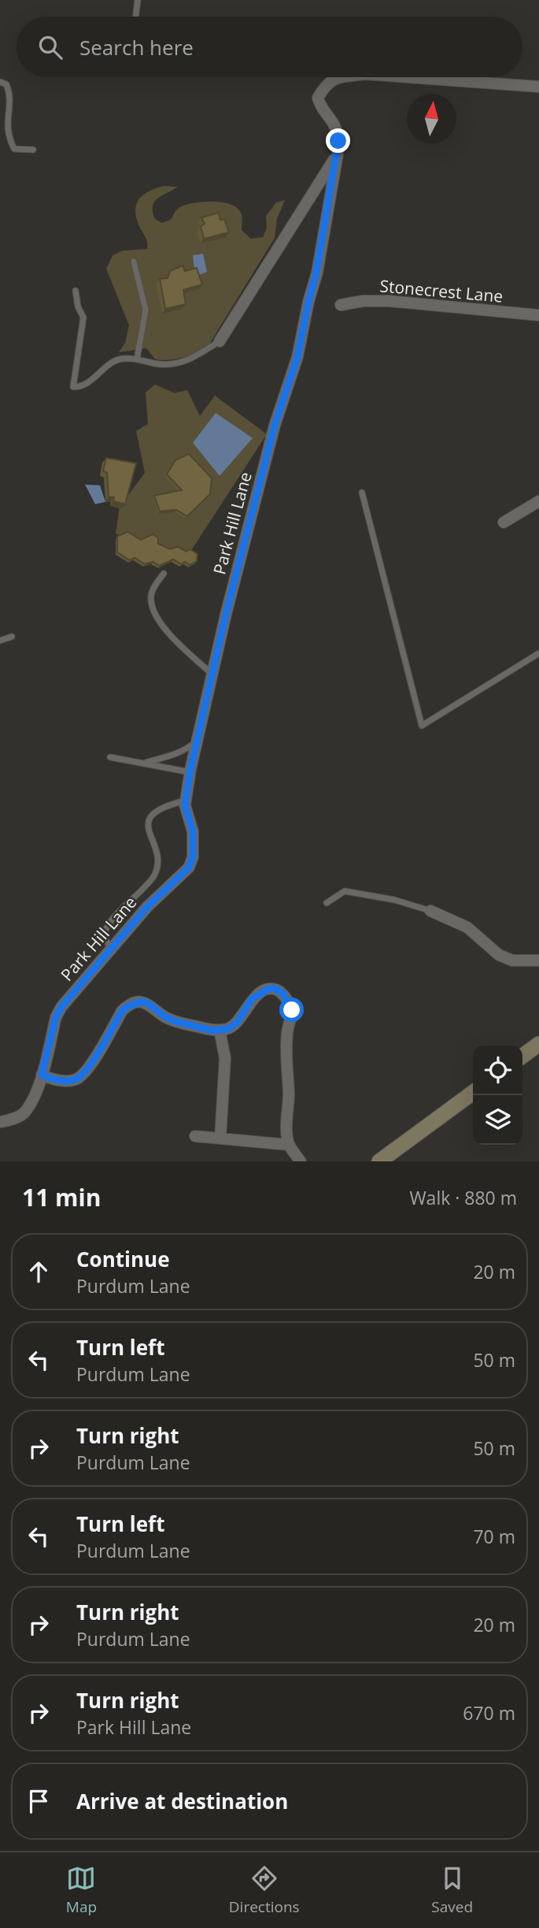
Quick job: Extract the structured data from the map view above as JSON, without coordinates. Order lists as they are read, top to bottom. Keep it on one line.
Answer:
{"streets":{"street":["Stonecrest Lane","Park Hill Lane"]},"north":"top","page":{"search":"Search here","heading":["11 min","Walk · 880 m"],"list":[["Continue","Purdum Lane","20 m"],["Turn left","Purdum Lane","50 m"],["Turn right","Purdum Lane","50 m"],["Turn left","Purdum Lane","70 m"],["Turn right","Purdum Lane","20 m"],["Turn right","Park Hill Lane","670 m"],"Arrive at destination"],"nav":["Map","Directions","Saved"]}}
